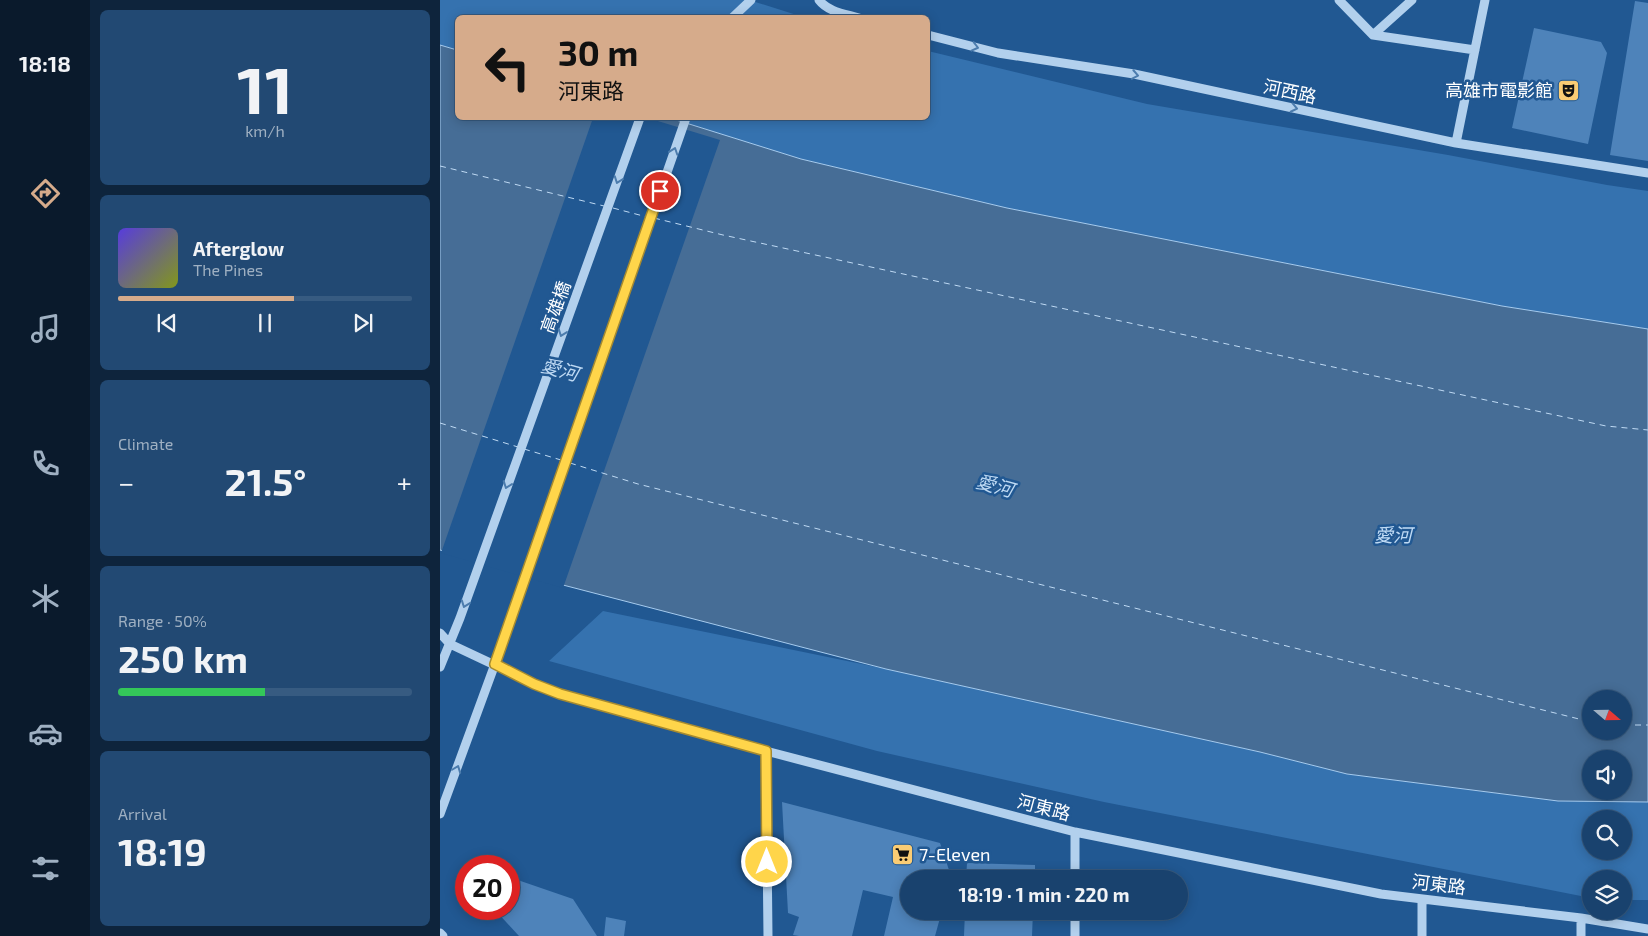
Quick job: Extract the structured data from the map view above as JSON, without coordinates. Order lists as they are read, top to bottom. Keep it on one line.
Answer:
{"streets":{"street":["河西路","高雄橋","河東路"]},"crossings":[["高雄橋","河東路"]],"one_way":["河西路"],"water":["愛河"],"places":{"theatre":["高雄市電影館"],"supermarket":["7-Eleven"]},"north":"right","page":{"tabs":"18:18","tile":[["11","km/h"],"Climate",["Range · 50%","250 km"],["Arrival","18:19"]],"turn":["30 m","河東路"],"song":["Afterglow","The Pines"],"heat":["−","21.5°","+"],"limit":"20","trip":"18:19 · 1 min · 220 m"}}
